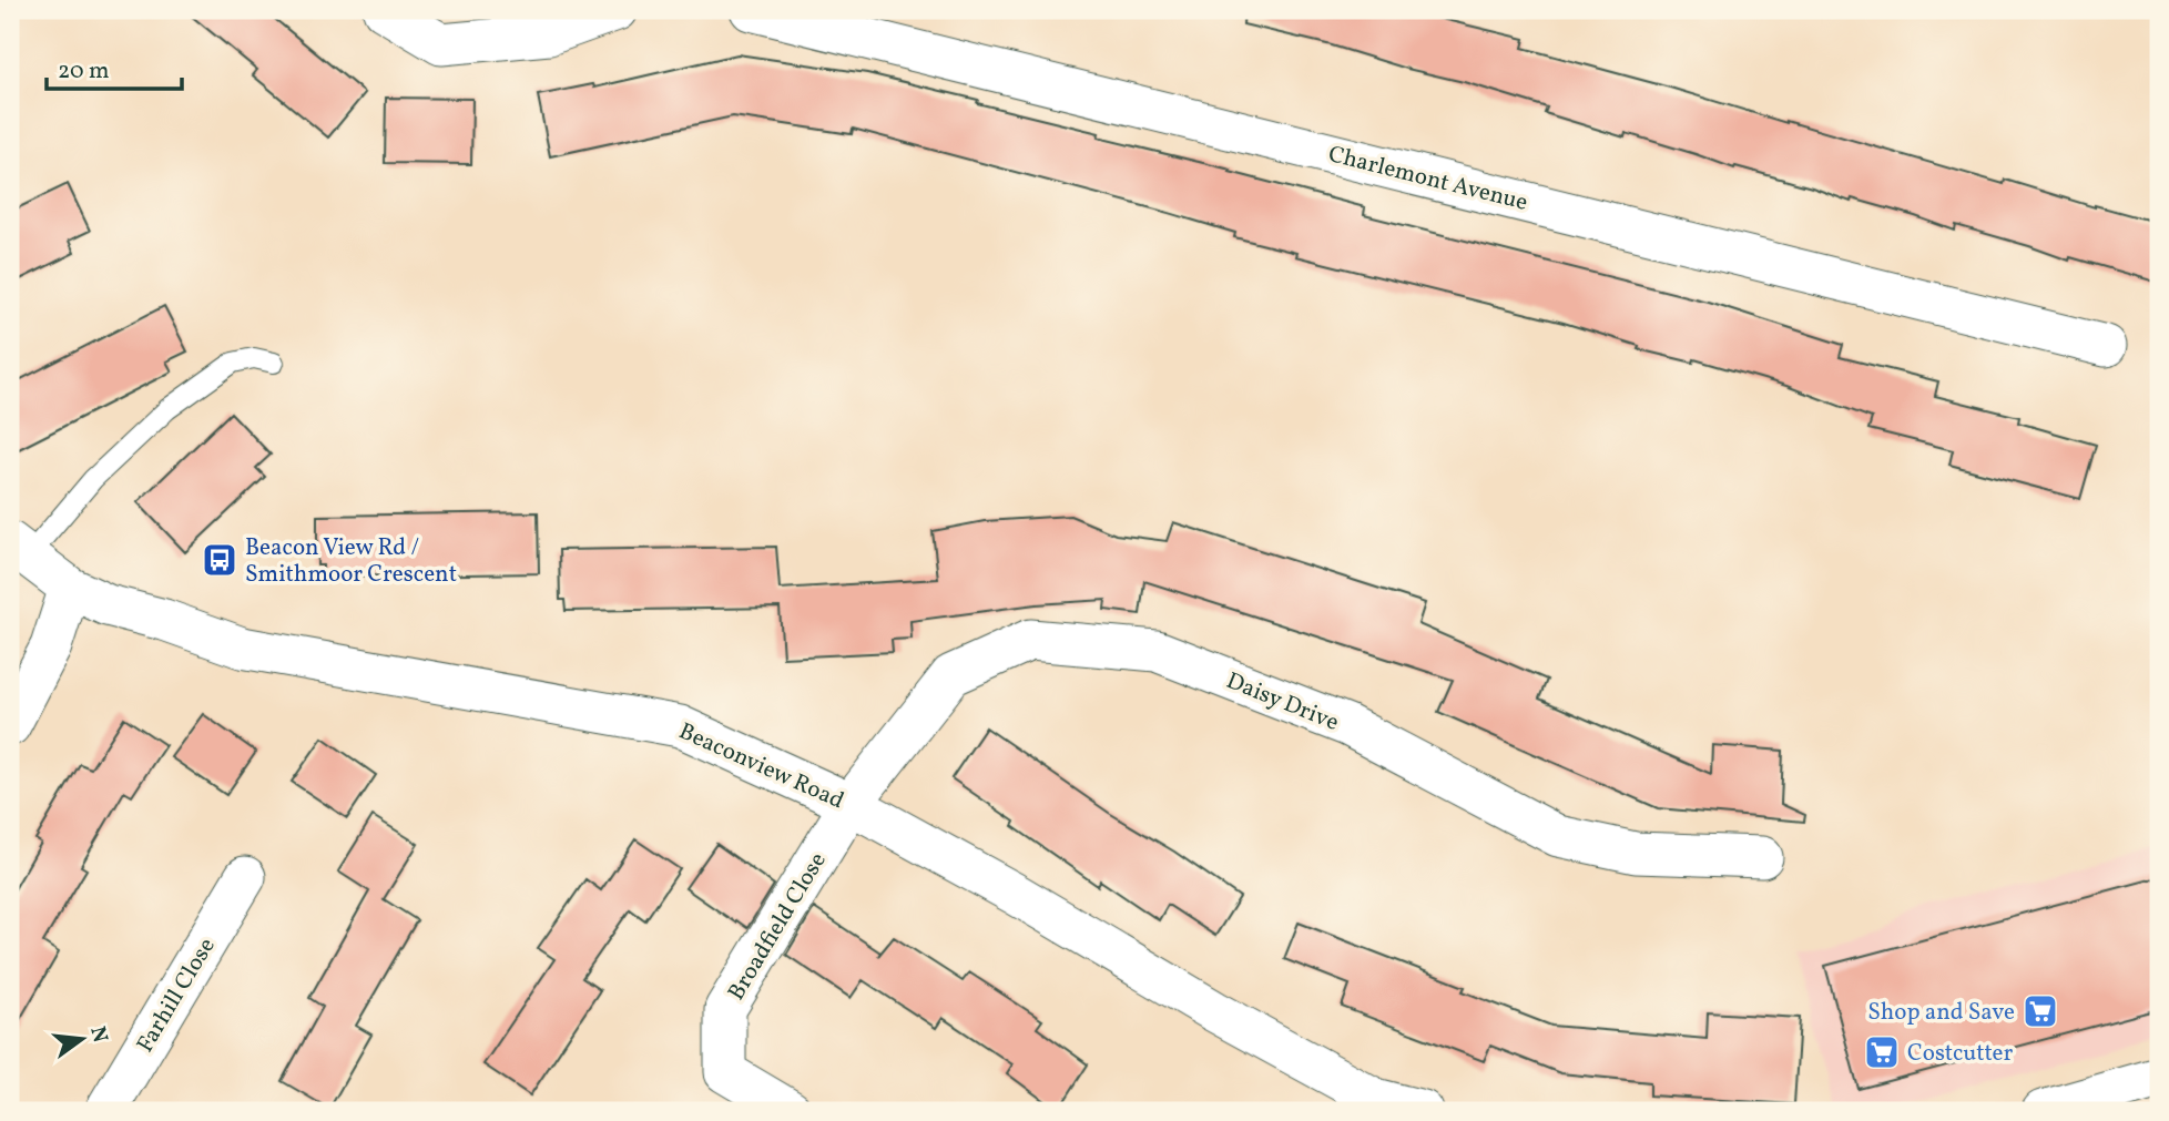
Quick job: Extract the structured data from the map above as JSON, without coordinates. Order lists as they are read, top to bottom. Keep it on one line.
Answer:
{"streets":{"street":["Charlemont Avenue","Daisy Drive","Beaconview Road","Broadfield Close","Farhill Close"]},"crossings":[["Daisy Drive","Beaconview Road"],["Daisy Drive","Broadfield Close"],["Beaconview Road","Broadfield Close"]],"places":{"bus stop":["Beacon View Rd / Smithmoor Crescent"],"supermarket":["Shop and Save","Costcutter"]},"scale_bar":"20 m","north":"right"}
